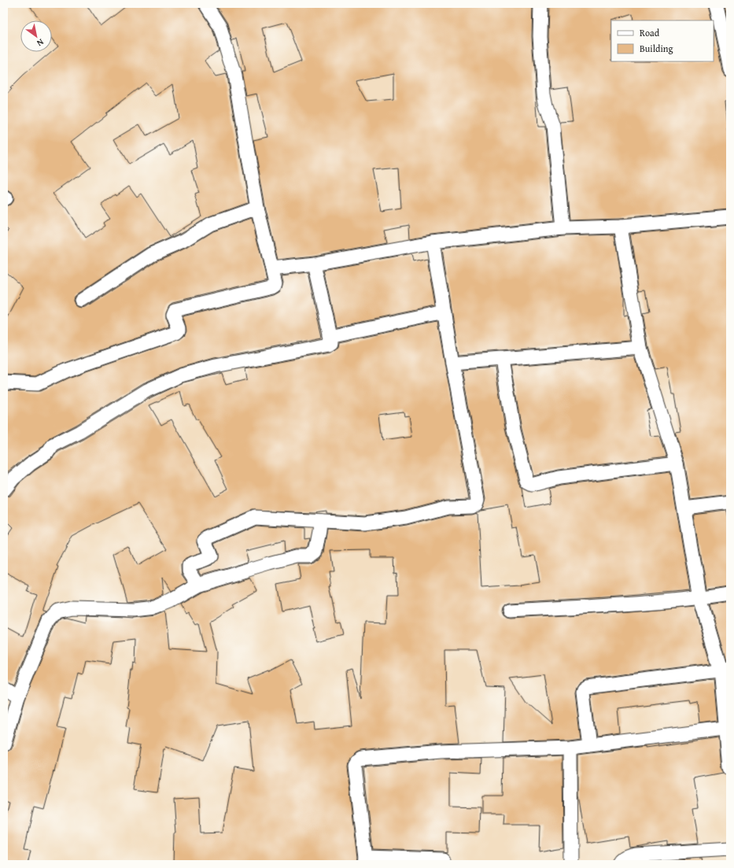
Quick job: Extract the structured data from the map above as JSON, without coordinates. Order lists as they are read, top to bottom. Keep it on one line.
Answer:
{"legend":["Road","Building"],"north":"bottom right"}
